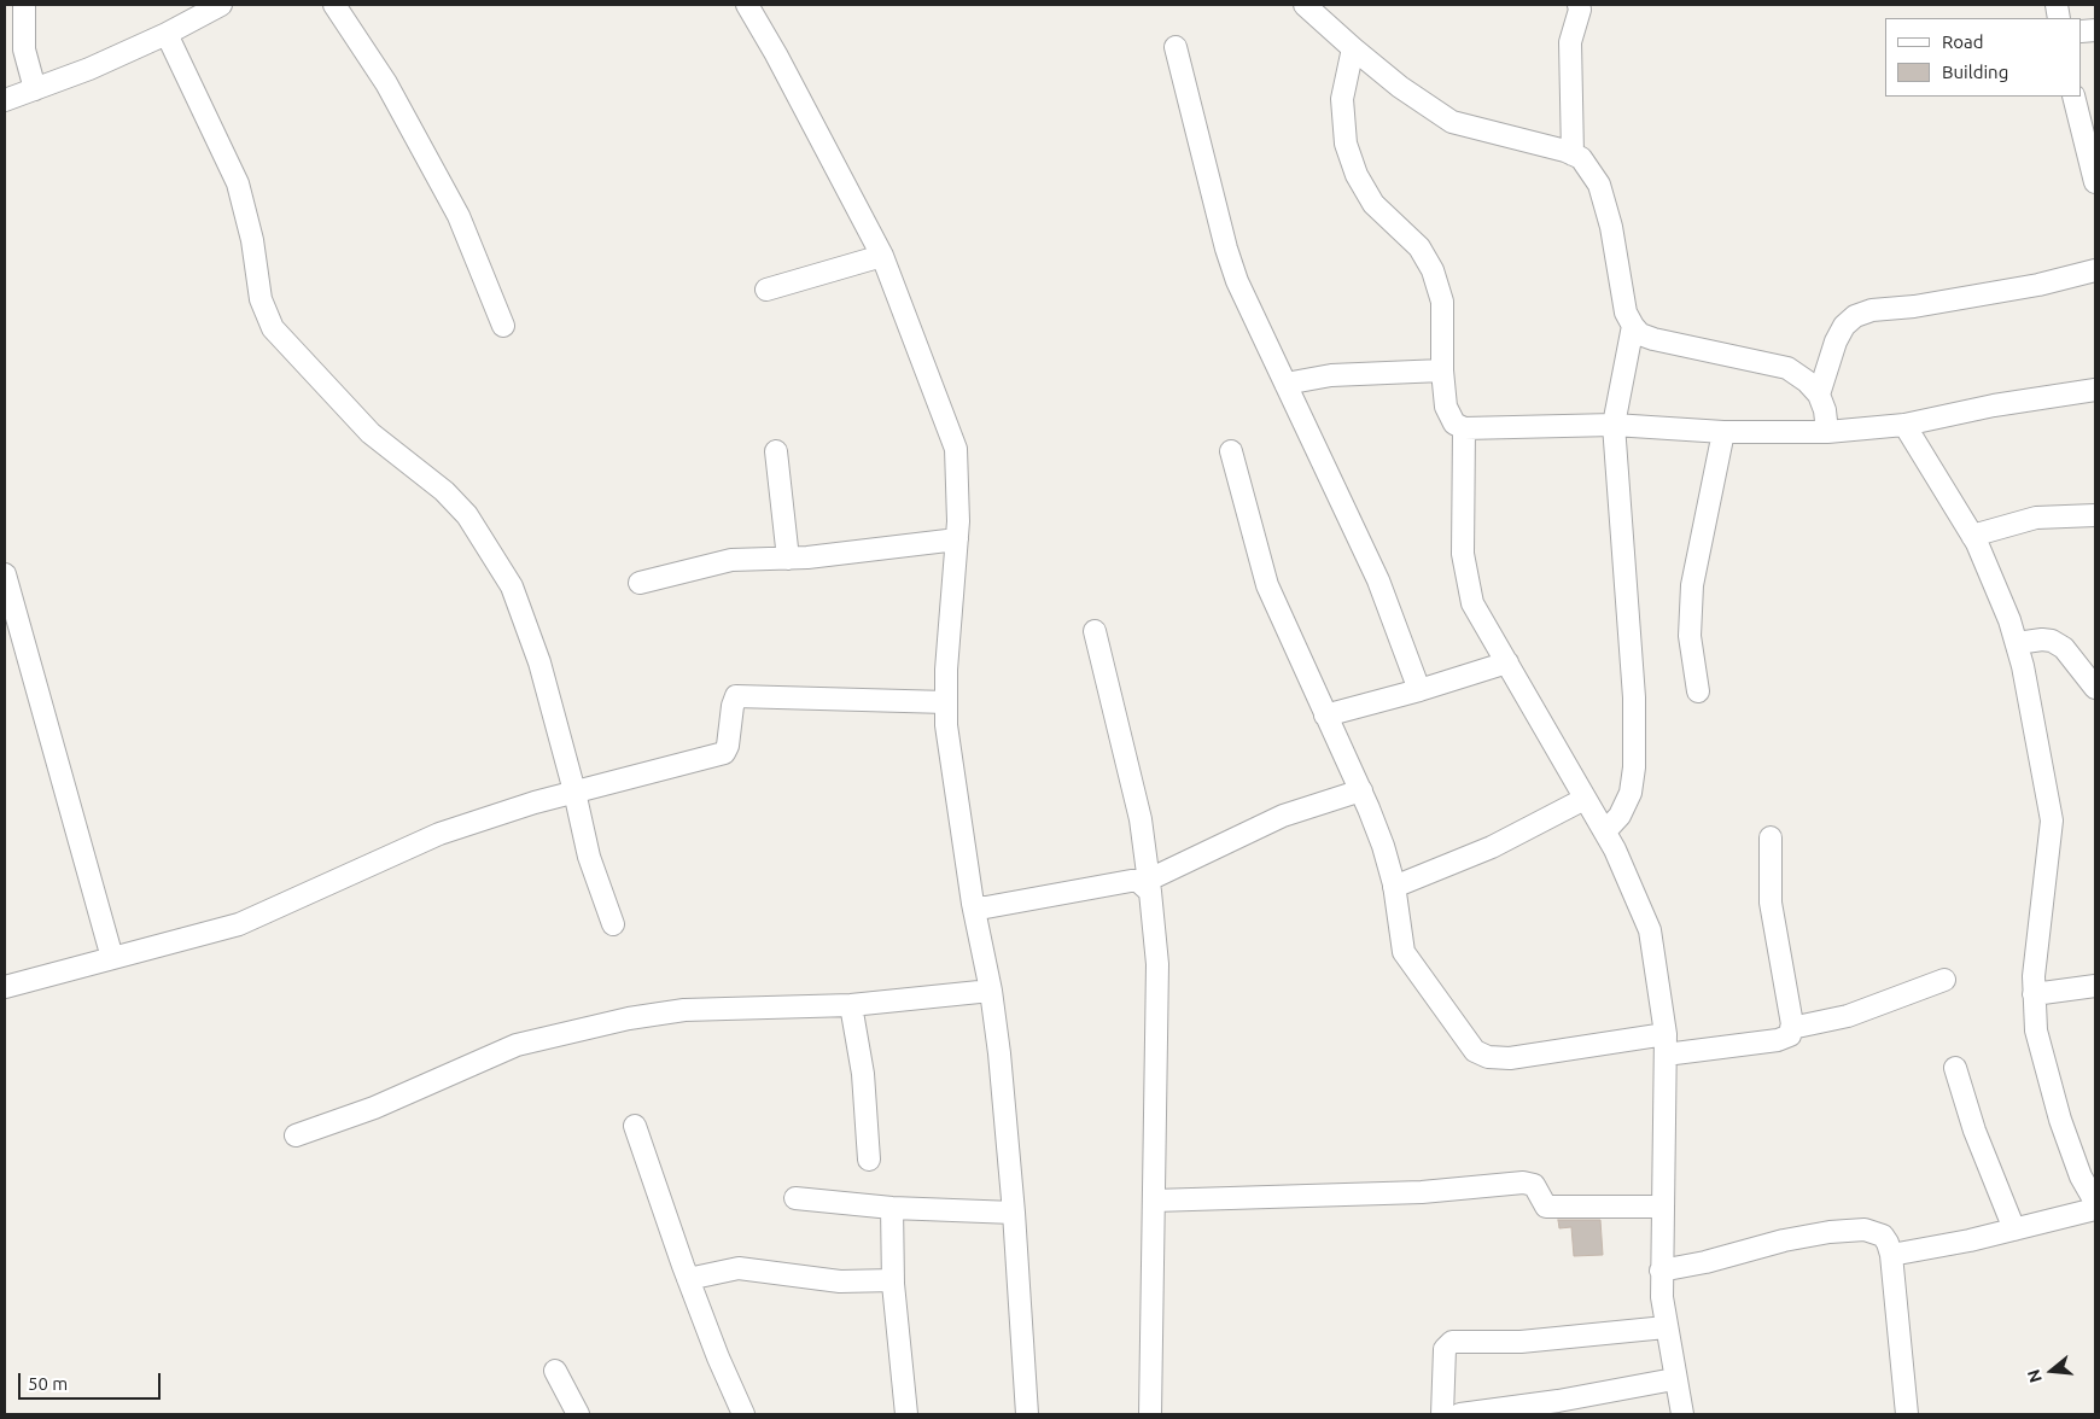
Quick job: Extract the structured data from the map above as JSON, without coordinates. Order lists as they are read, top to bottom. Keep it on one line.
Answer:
{"legend":["Road","Building"],"scale_bar":"50 m","north":"left"}
